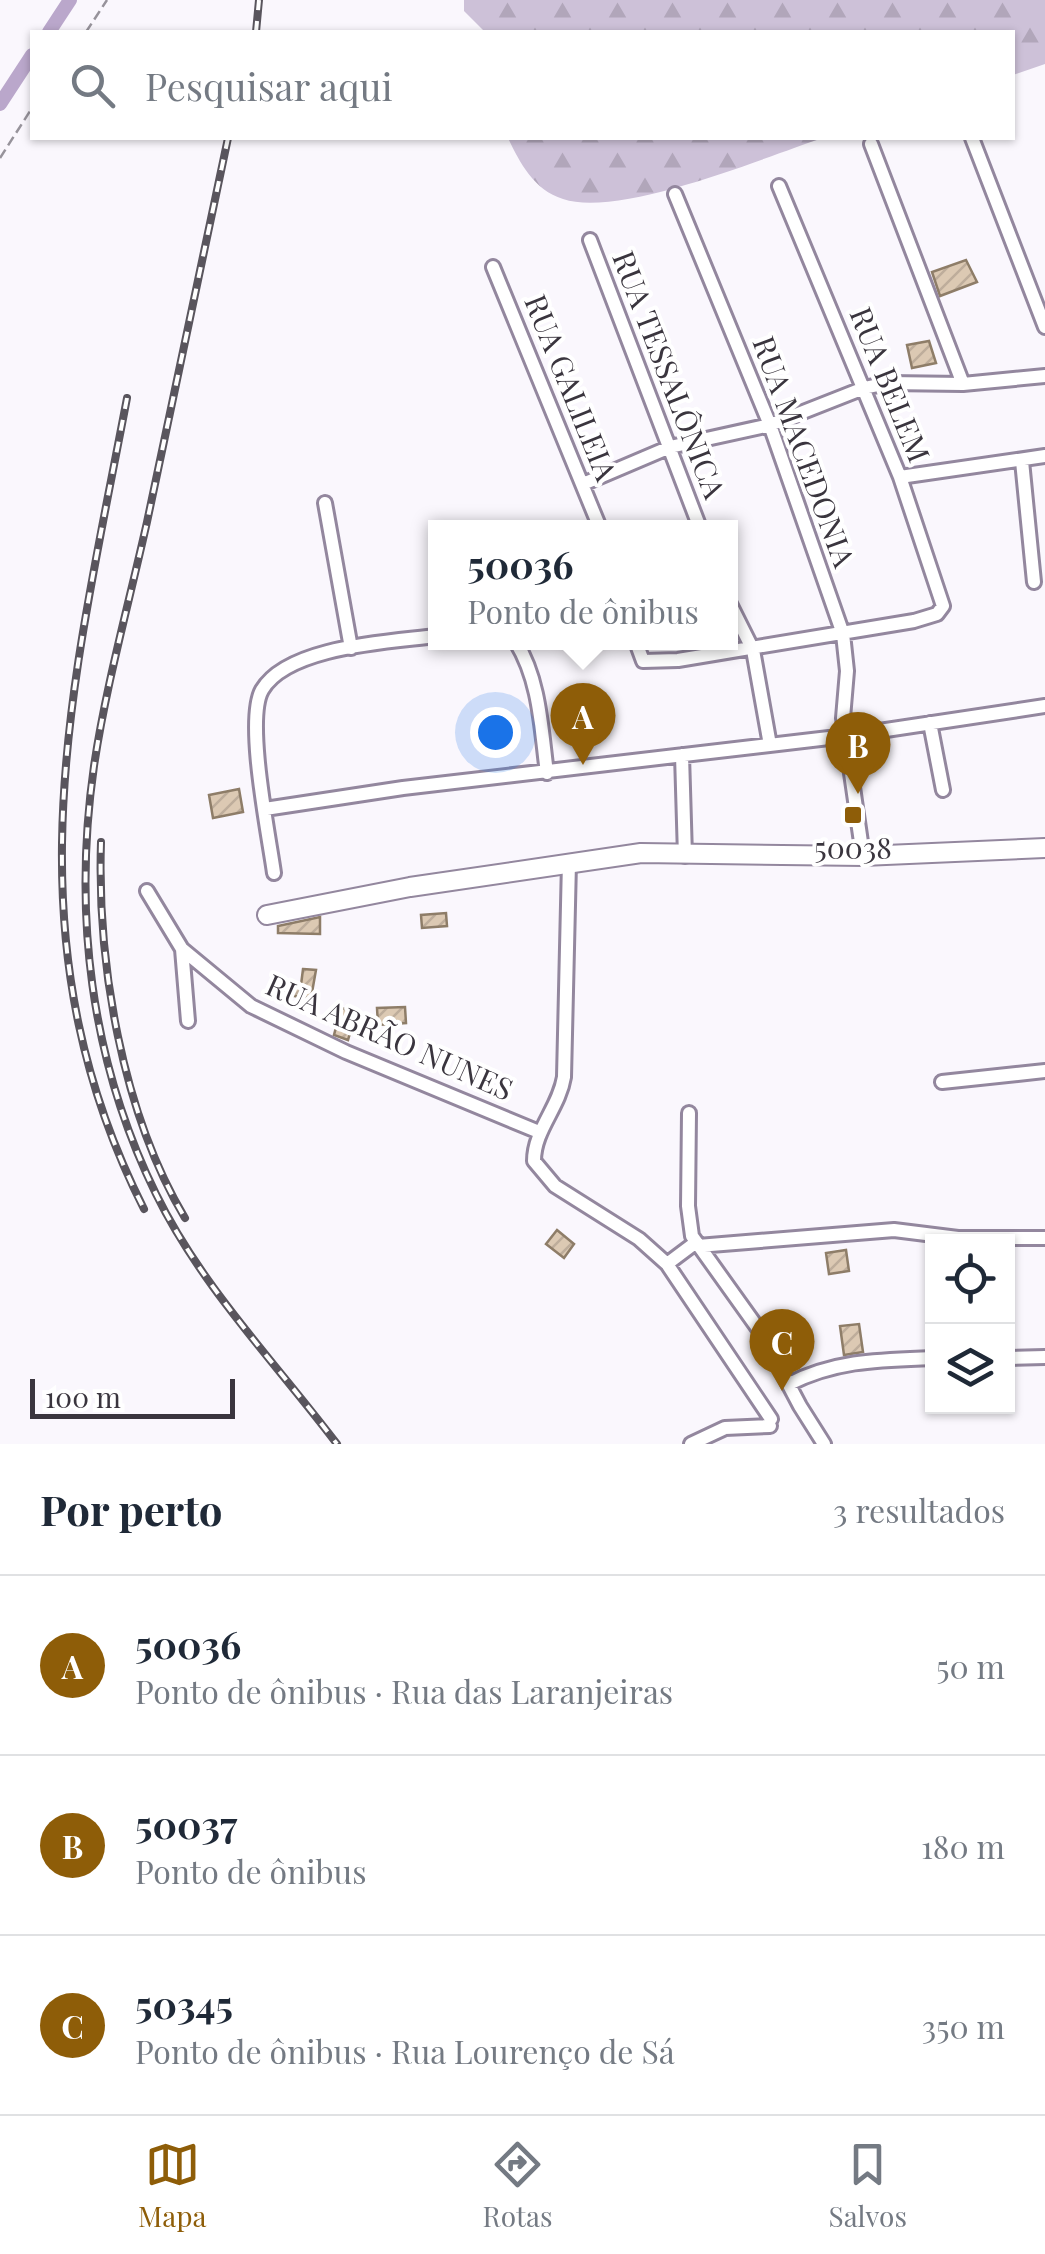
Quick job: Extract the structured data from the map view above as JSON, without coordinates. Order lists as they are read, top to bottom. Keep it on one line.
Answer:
{"streets":{"street":["RUA TESSALÔNICA","RUA BELEM","RUA GALILEIA","RUA MACEDONIA","RUA ABRÃO NUNES"]},"crossings":[["RUA BELEM","RUA MACEDONIA"]],"places":{"transit":["50038"]},"scale_bar":"100 m","page":{"search":"Pesquisar aqui","popup":["50036","Ponto de ônibus"],"pins":["A","B","C"],"scale":"100 m","heading":["Por perto","3 resultados"],"list":[{"mark":"A","name":"50036","note":"Ponto de ônibus · Rua das Laranjeiras","value":"50 m"},{"mark":"B","name":"50037","note":"Ponto de ônibus","value":"180 m"},{"mark":"C","name":"50345","note":"Ponto de ônibus · Rua Lourenço de Sá","value":"350 m"}],"nav":["Mapa","Rotas","Salvos"]}}
